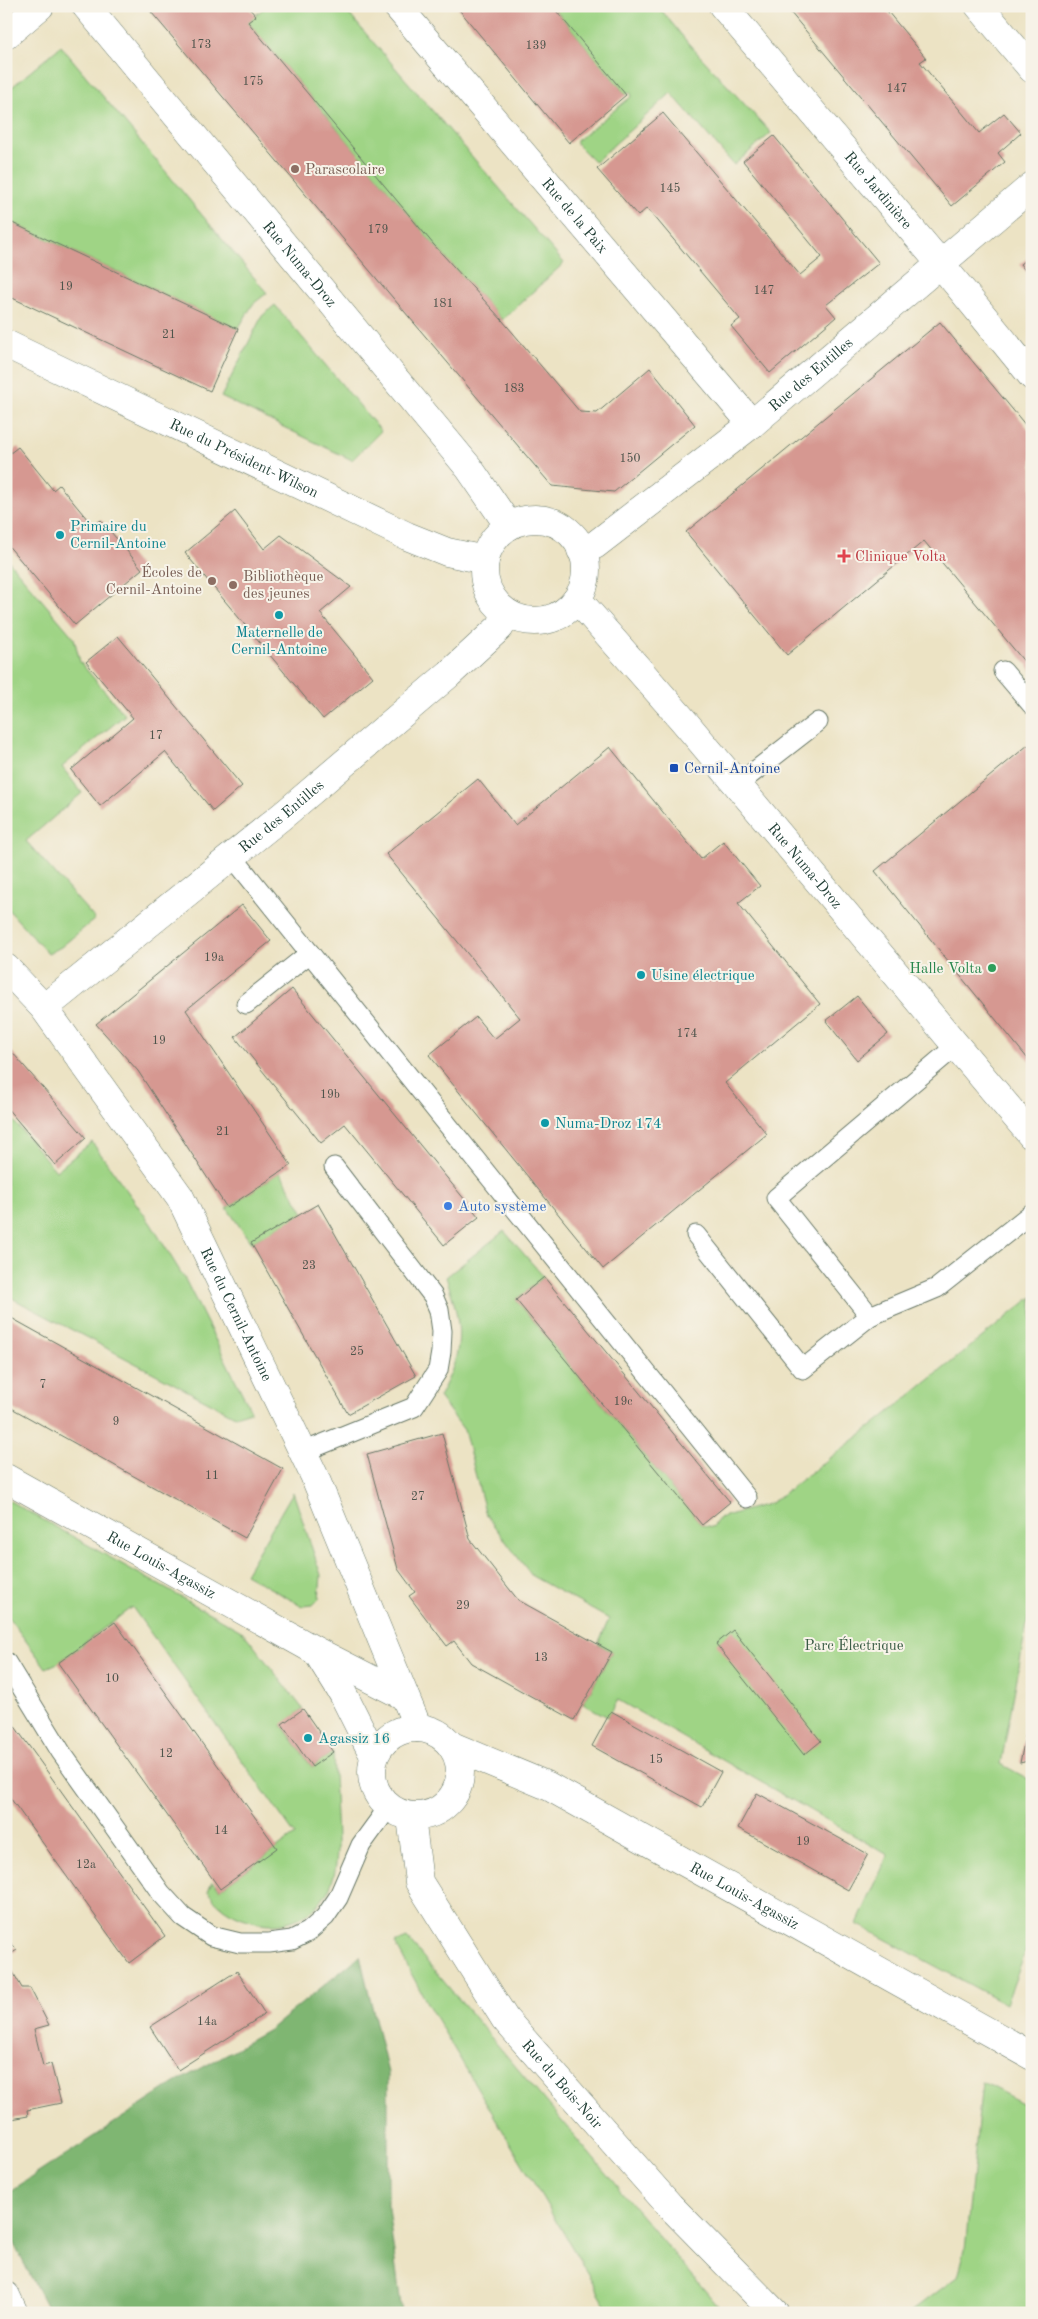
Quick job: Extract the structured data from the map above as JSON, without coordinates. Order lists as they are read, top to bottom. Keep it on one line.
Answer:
{"streets":{"street":["Rue Jardinière","Rue de la Paix","Rue Numa-Droz","Rue des Entilles","Rue du Président-Wilson","Rue du Cernil-Antoine","Rue Louis-Agassiz","Rue du Bois-Noir"]},"crossings":[["Rue Jardinière","Rue des Entilles"],["Rue de la Paix","Rue des Entilles"],["Rue Numa-Droz","Rue des Entilles"],["Rue Numa-Droz","Rue du Président-Wilson"],["Rue des Entilles","Rue du Président-Wilson"],["Rue des Entilles","Rue du Cernil-Antoine"],["Rue du Cernil-Antoine","Rue Louis-Agassiz"],["Rue Louis-Agassiz","Rue du Bois-Noir"]],"parks":["Parc Électrique"],"places":{"other":["Parascolaire","Primaire du Cernil-Antoine","Écoles de Cernil-Antoine","Bibliothèque des jeunes","Maternelle de Cernil-Antoine","Halle Volta","Usine électrique","Numa-Droz 174","Auto système","Agassiz 16"],"health":["Clinique Volta"],"transit":["Cernil-Antoine"]},"house_numbers":["173","139","175","147","145","179","19","147","181","21","183","150","17","19a","174","19","19b","21","23","25","7","19c","9","11","27","29","13","10","12","15","14","19","12a","14a"]}
